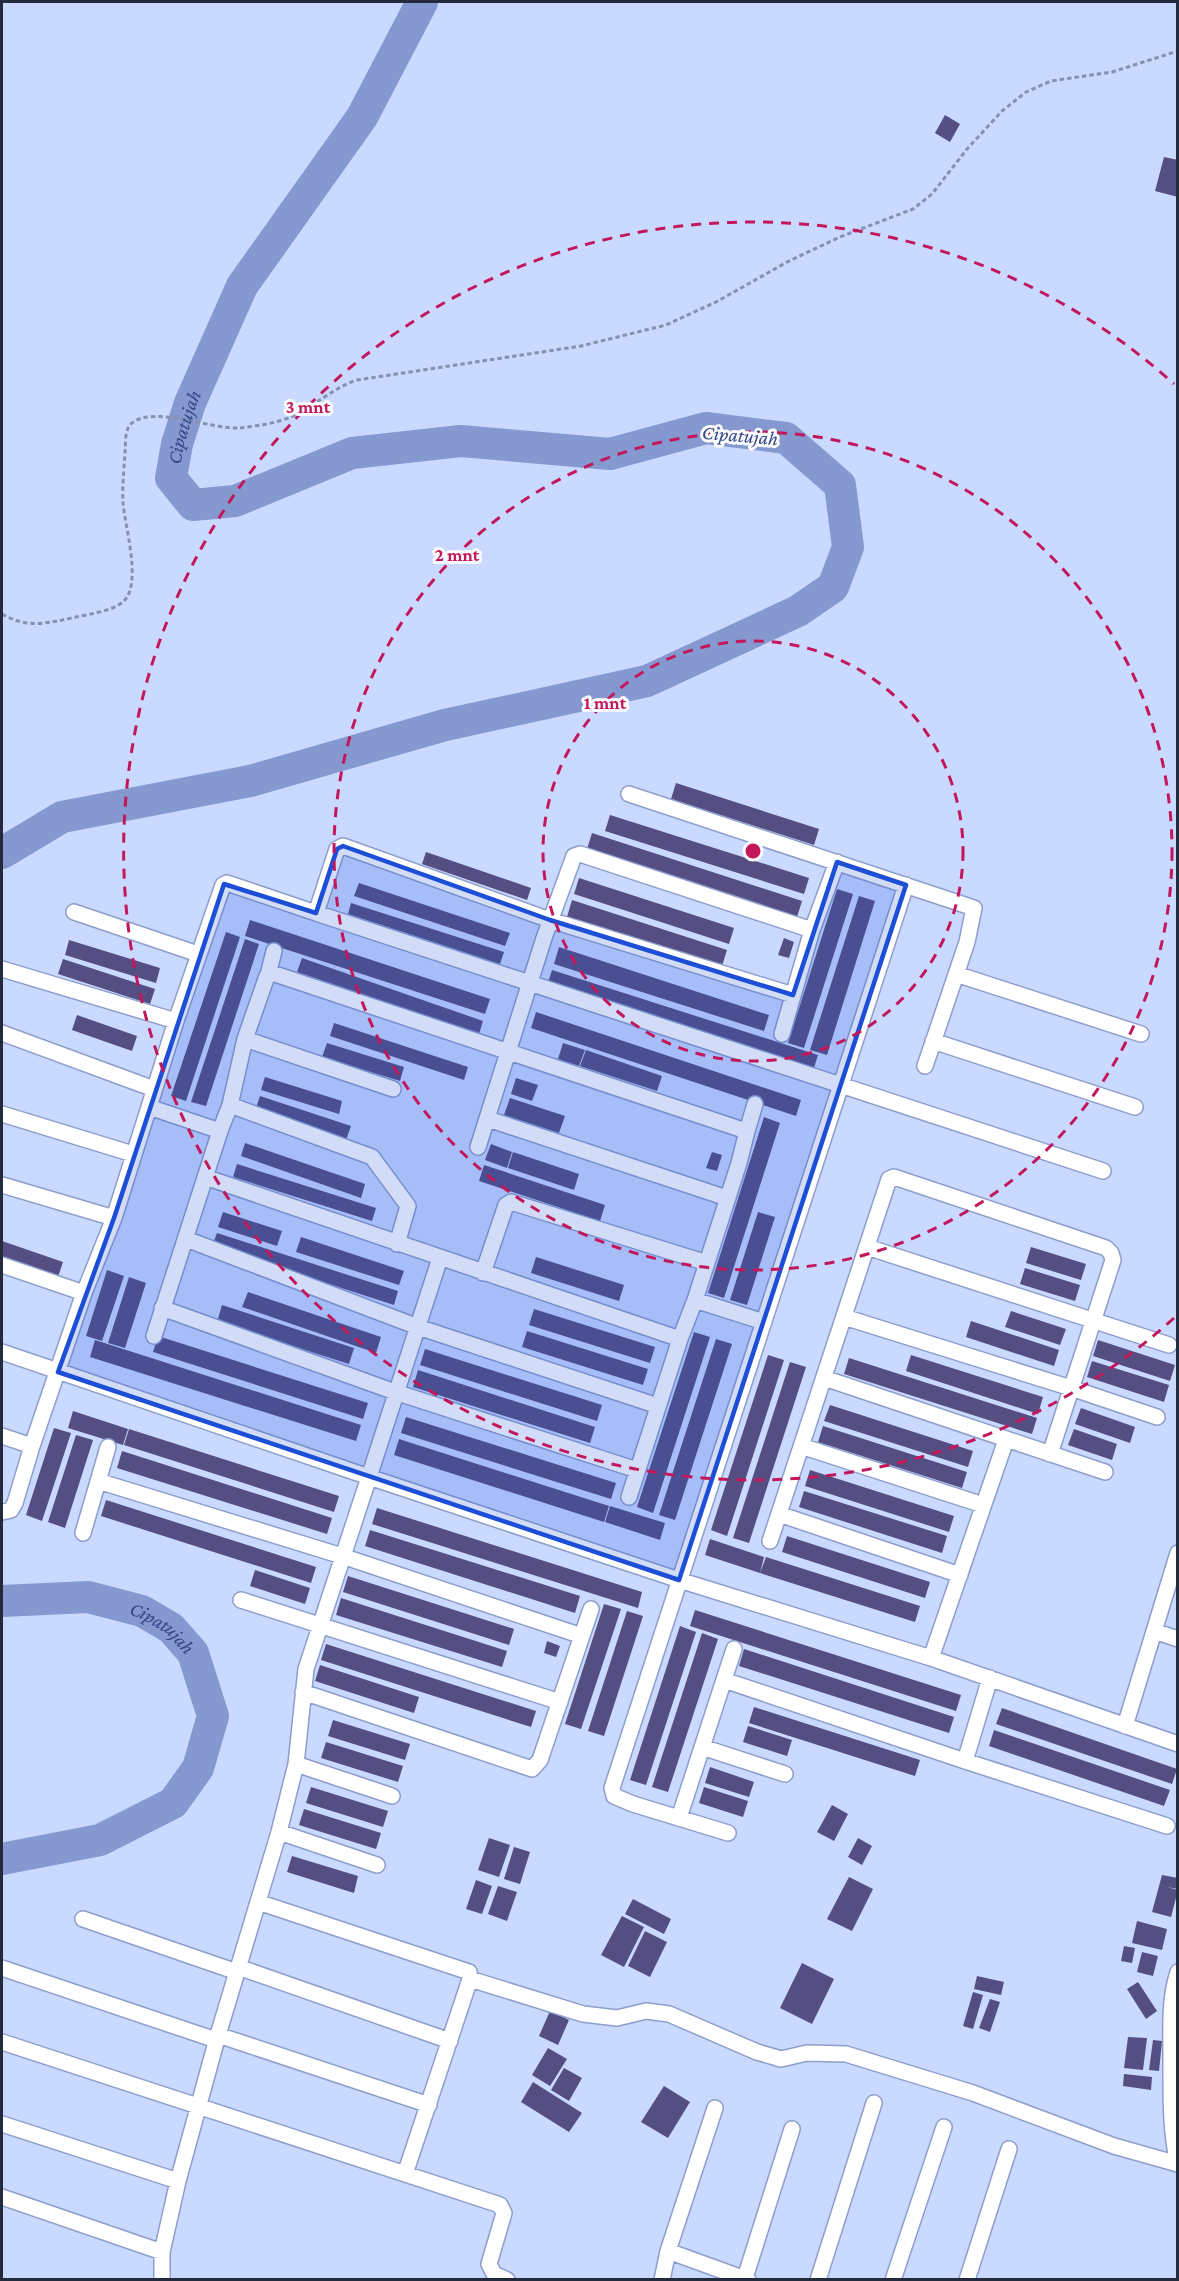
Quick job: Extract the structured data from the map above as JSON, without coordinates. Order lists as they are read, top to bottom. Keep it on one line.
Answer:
{"water":["Cipatujah"],"rings":["3 mnt","2 mnt","1 mnt"]}
